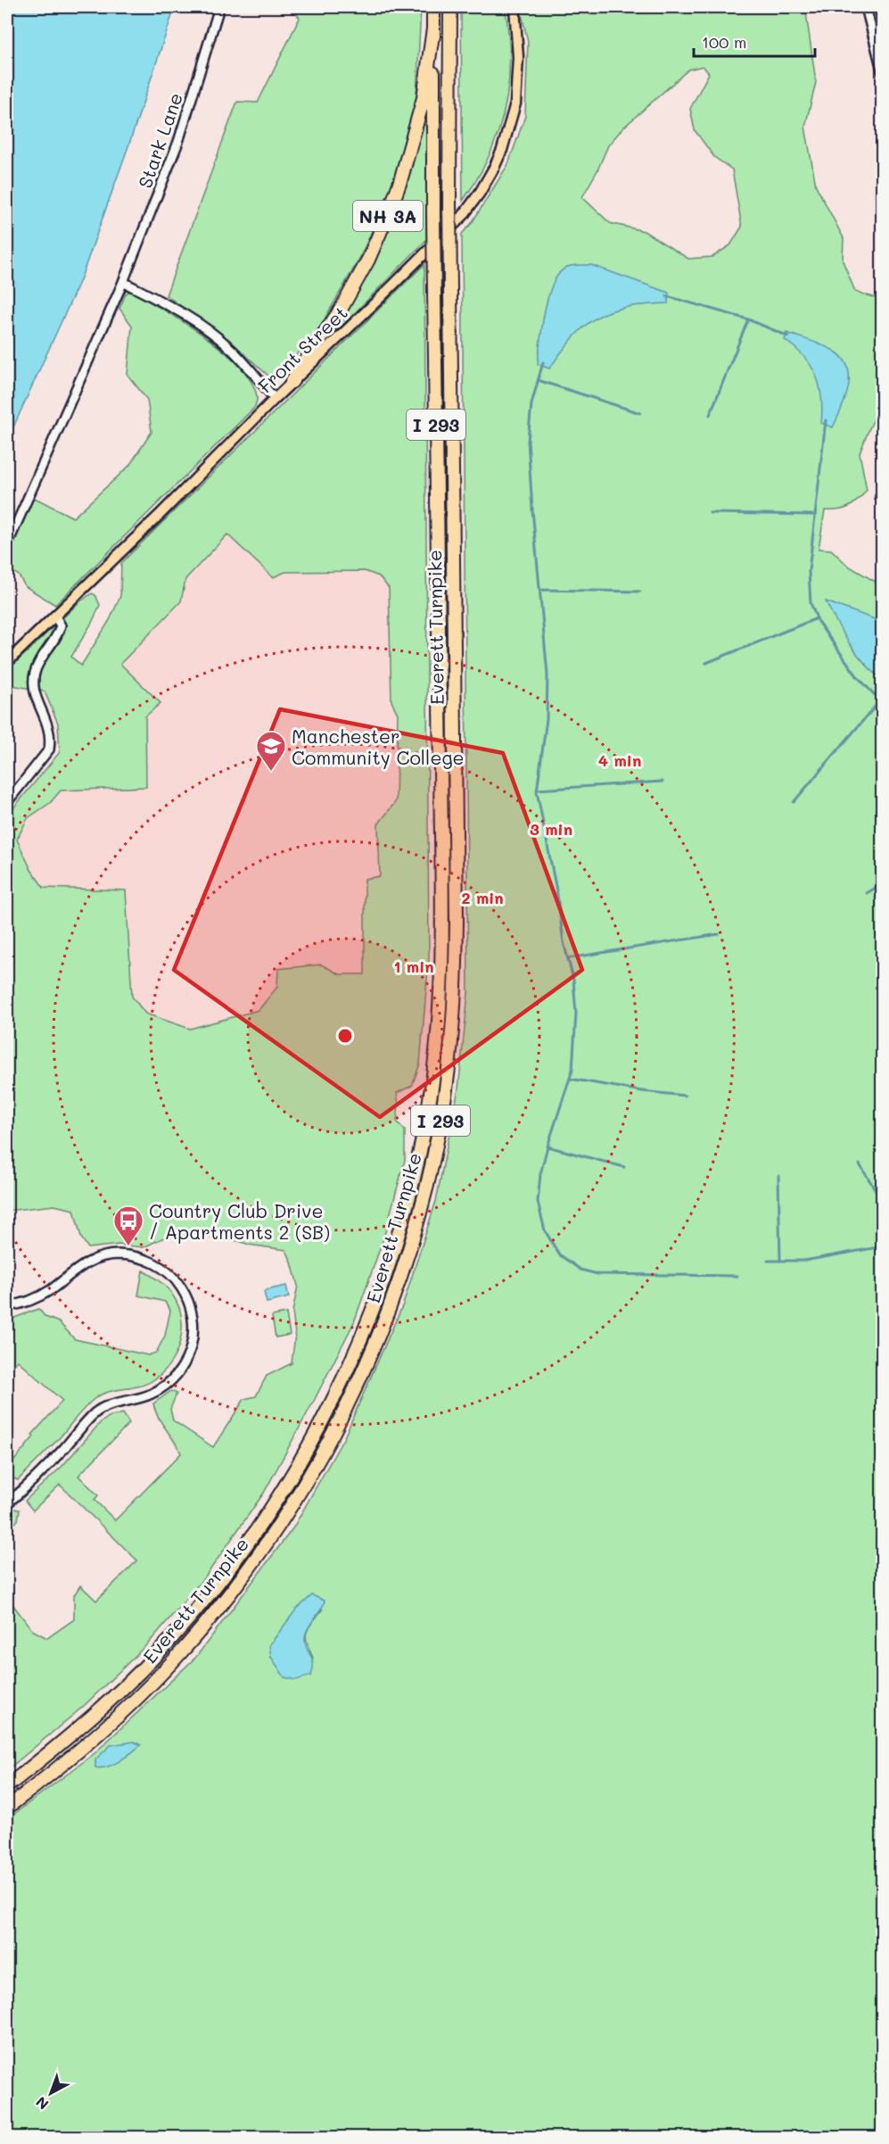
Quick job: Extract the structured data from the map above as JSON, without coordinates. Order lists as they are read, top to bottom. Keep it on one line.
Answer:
{"streets":{"highway":["NH 3A","I 293","Everett Turnpike"],"main road":["Front Street"],"street":["Stark Lane"]},"crossings":[["NH 3A","Front Street"],["NH 3A","Everett Turnpike"]],"places":{"school or university":["Manchester Community College"],"bus stop":["Country Club Drive / Apartments 2 (SB)"]},"scale_bar":"100 m","north":"bottom left","rings":["4 min","3 min","2 min","1 min"]}
